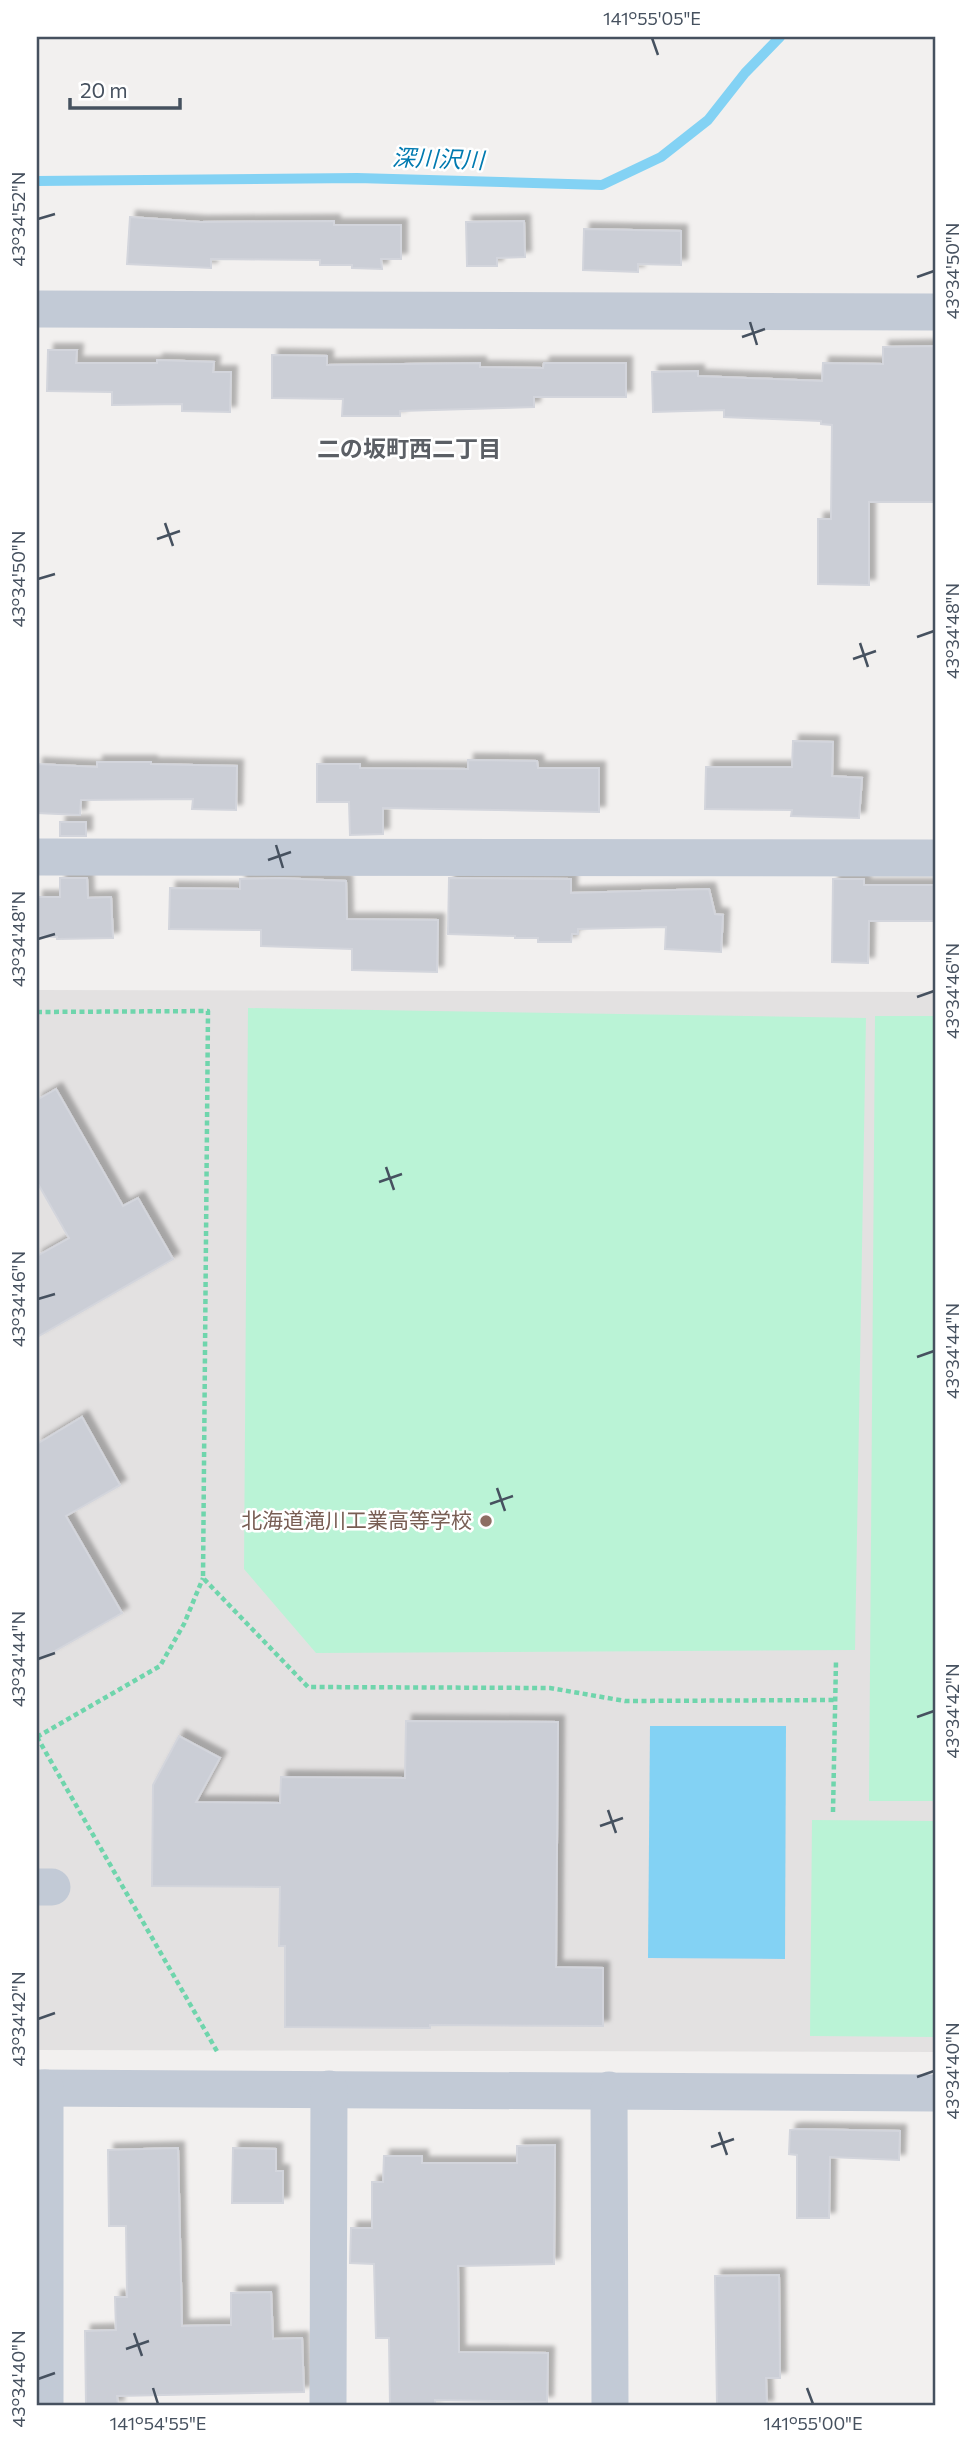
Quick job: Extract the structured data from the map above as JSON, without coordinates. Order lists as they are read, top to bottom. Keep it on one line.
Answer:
{"districts":["二の坂町西二丁目"],"water":["深川沢川"],"places":["北海道滝川工業高等学校"],"scale_bar":"20 m","coordinates":["141°55'05\"E","43°34'52\"N","43°34'50\"N","43°34'48\"N","43°34'46\"N","43°34'44\"N","43°34'42\"N","43°34'40\"N","141°54'55\"E","141°55'00\"E"]}
